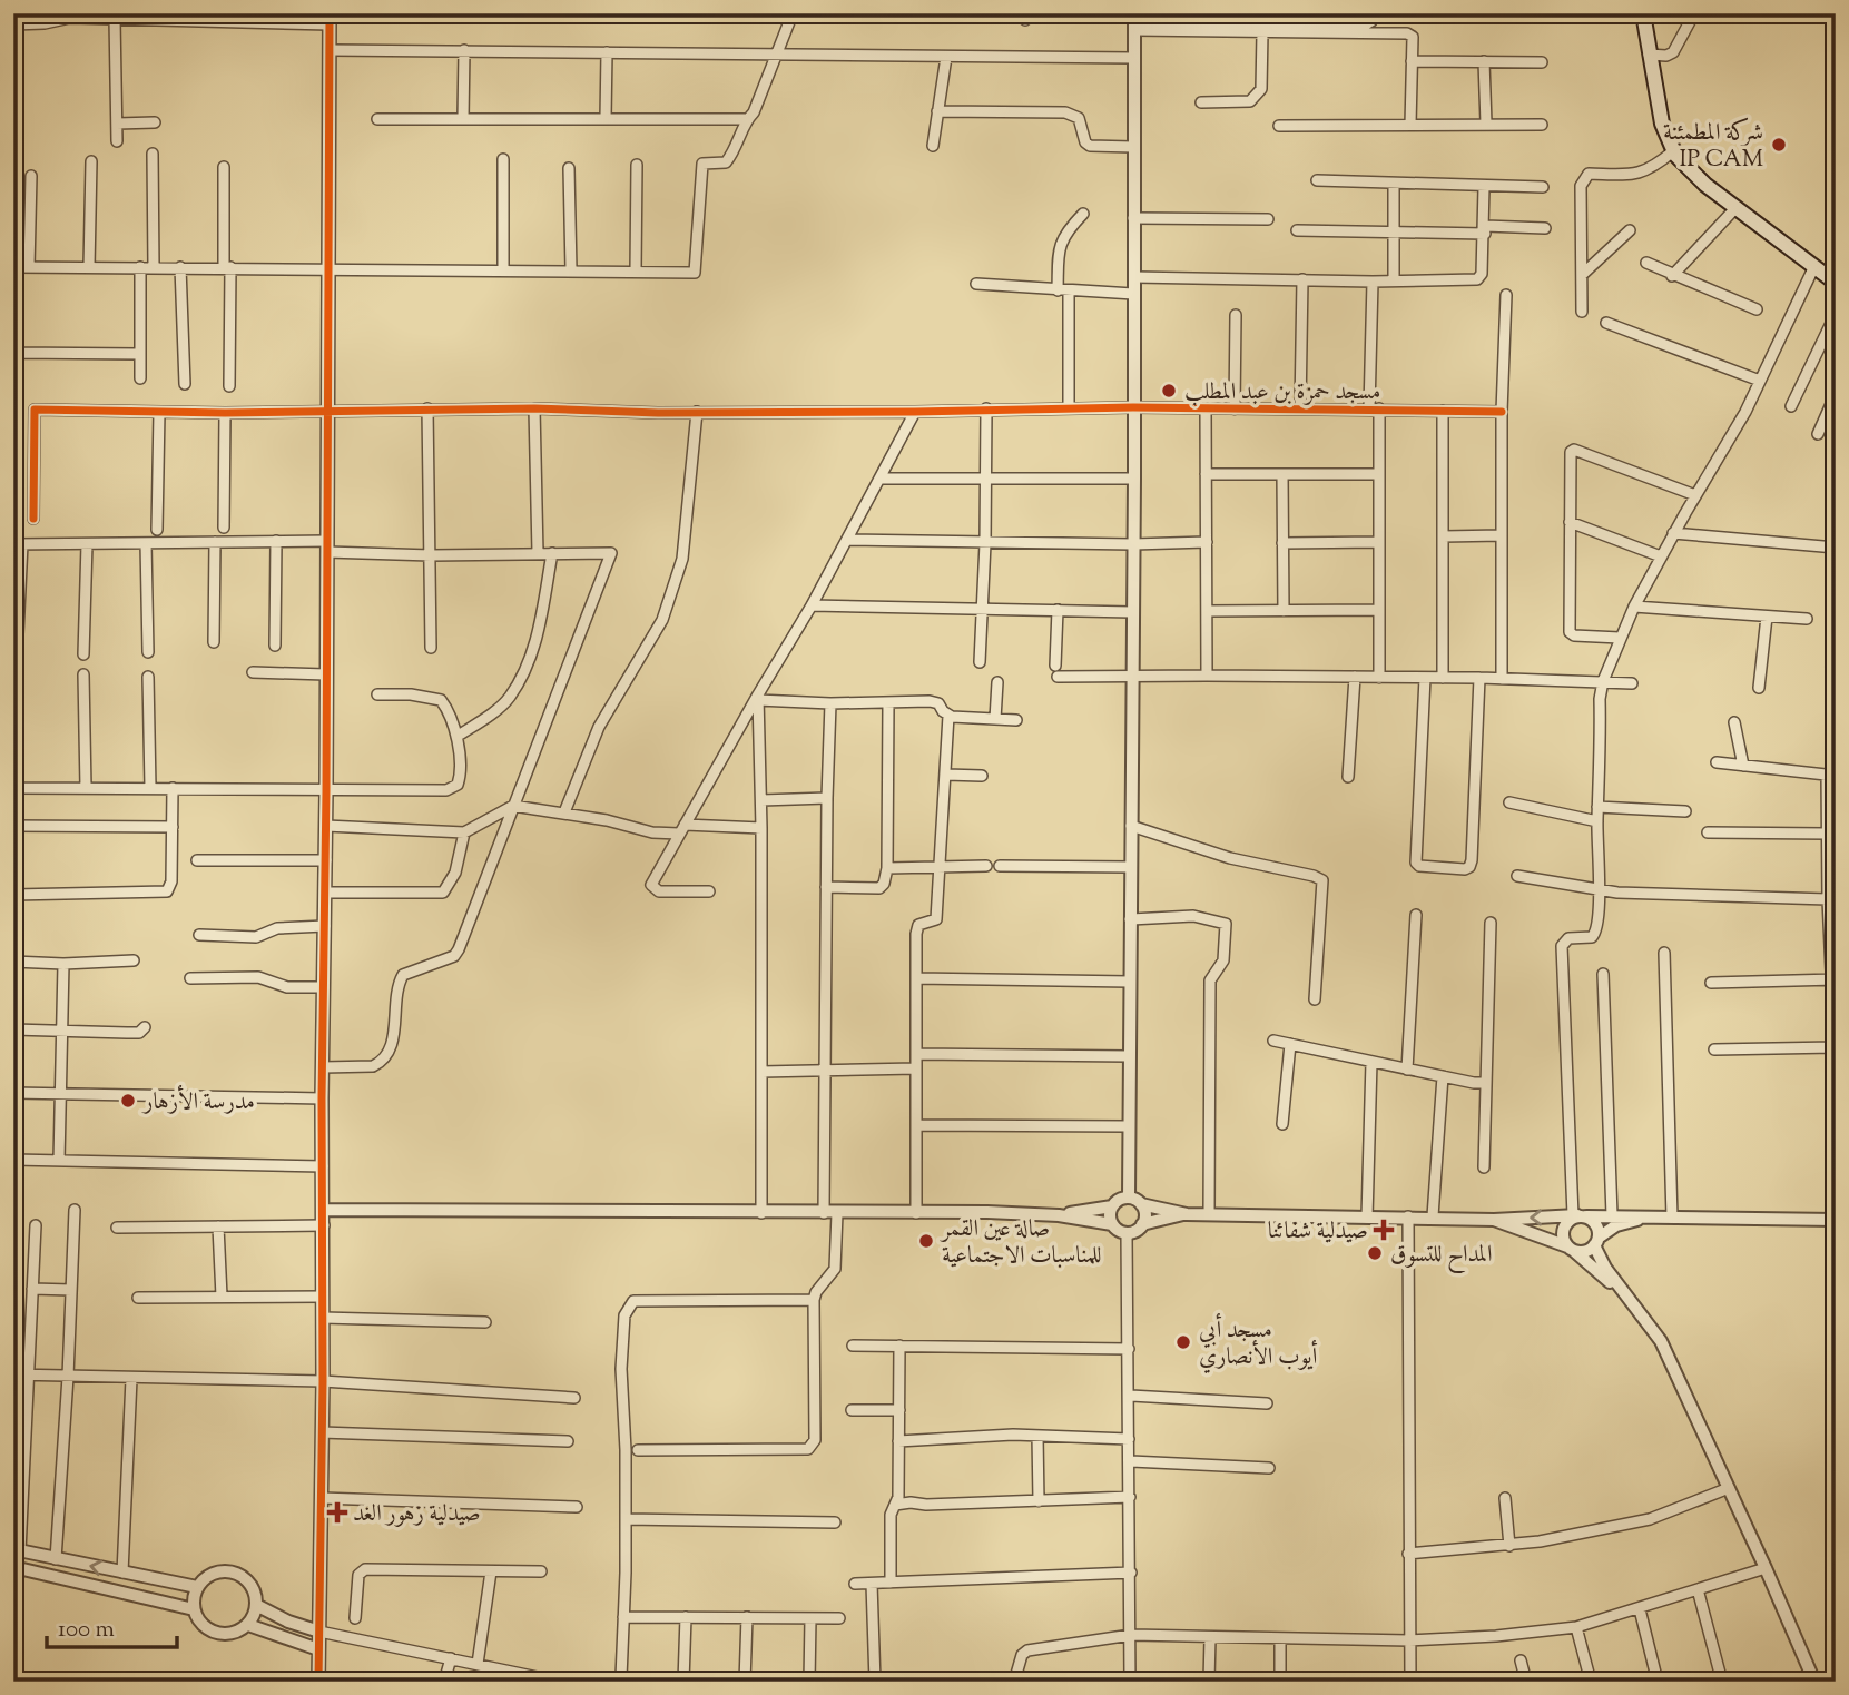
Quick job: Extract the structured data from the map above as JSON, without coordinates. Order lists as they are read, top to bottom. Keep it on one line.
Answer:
{"places":{"other":["شركة المطمئنة IP CAM","مسجد حمزة بن عبد المطلب","مدرسة الأزهار","صالة عين القمر للمناسبات الاجتماعية","المداح للتسوق","مسجد أبي أيوب الأنصاري"],"health":["صيدلية شفائنا","صيدلية زهور الغد"]},"scale_bar":"100 m"}
